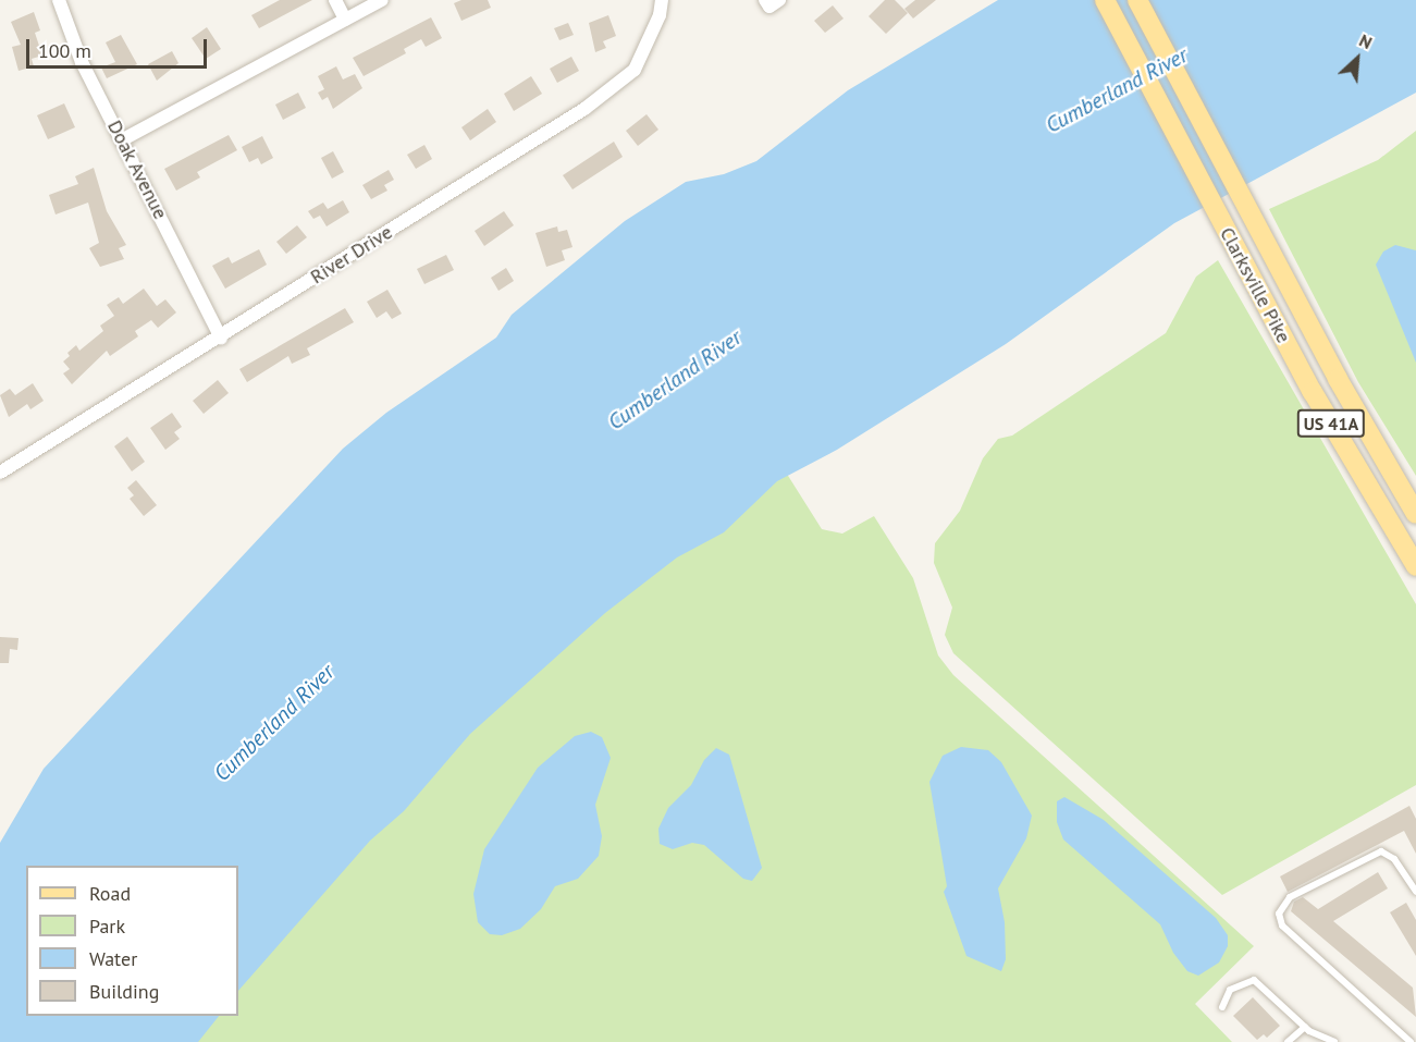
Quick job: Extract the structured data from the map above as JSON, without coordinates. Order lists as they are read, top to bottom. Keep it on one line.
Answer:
{"streets":{"main road":["Clarksville Pike","US 41A"],"street":["Doak Avenue","River Drive"]},"crossings":[["Doak Avenue","River Drive"]],"water":["Cumberland River"],"legend":["Road","Park","Water","Building"],"scale_bar":"100 m","north":"top right"}
